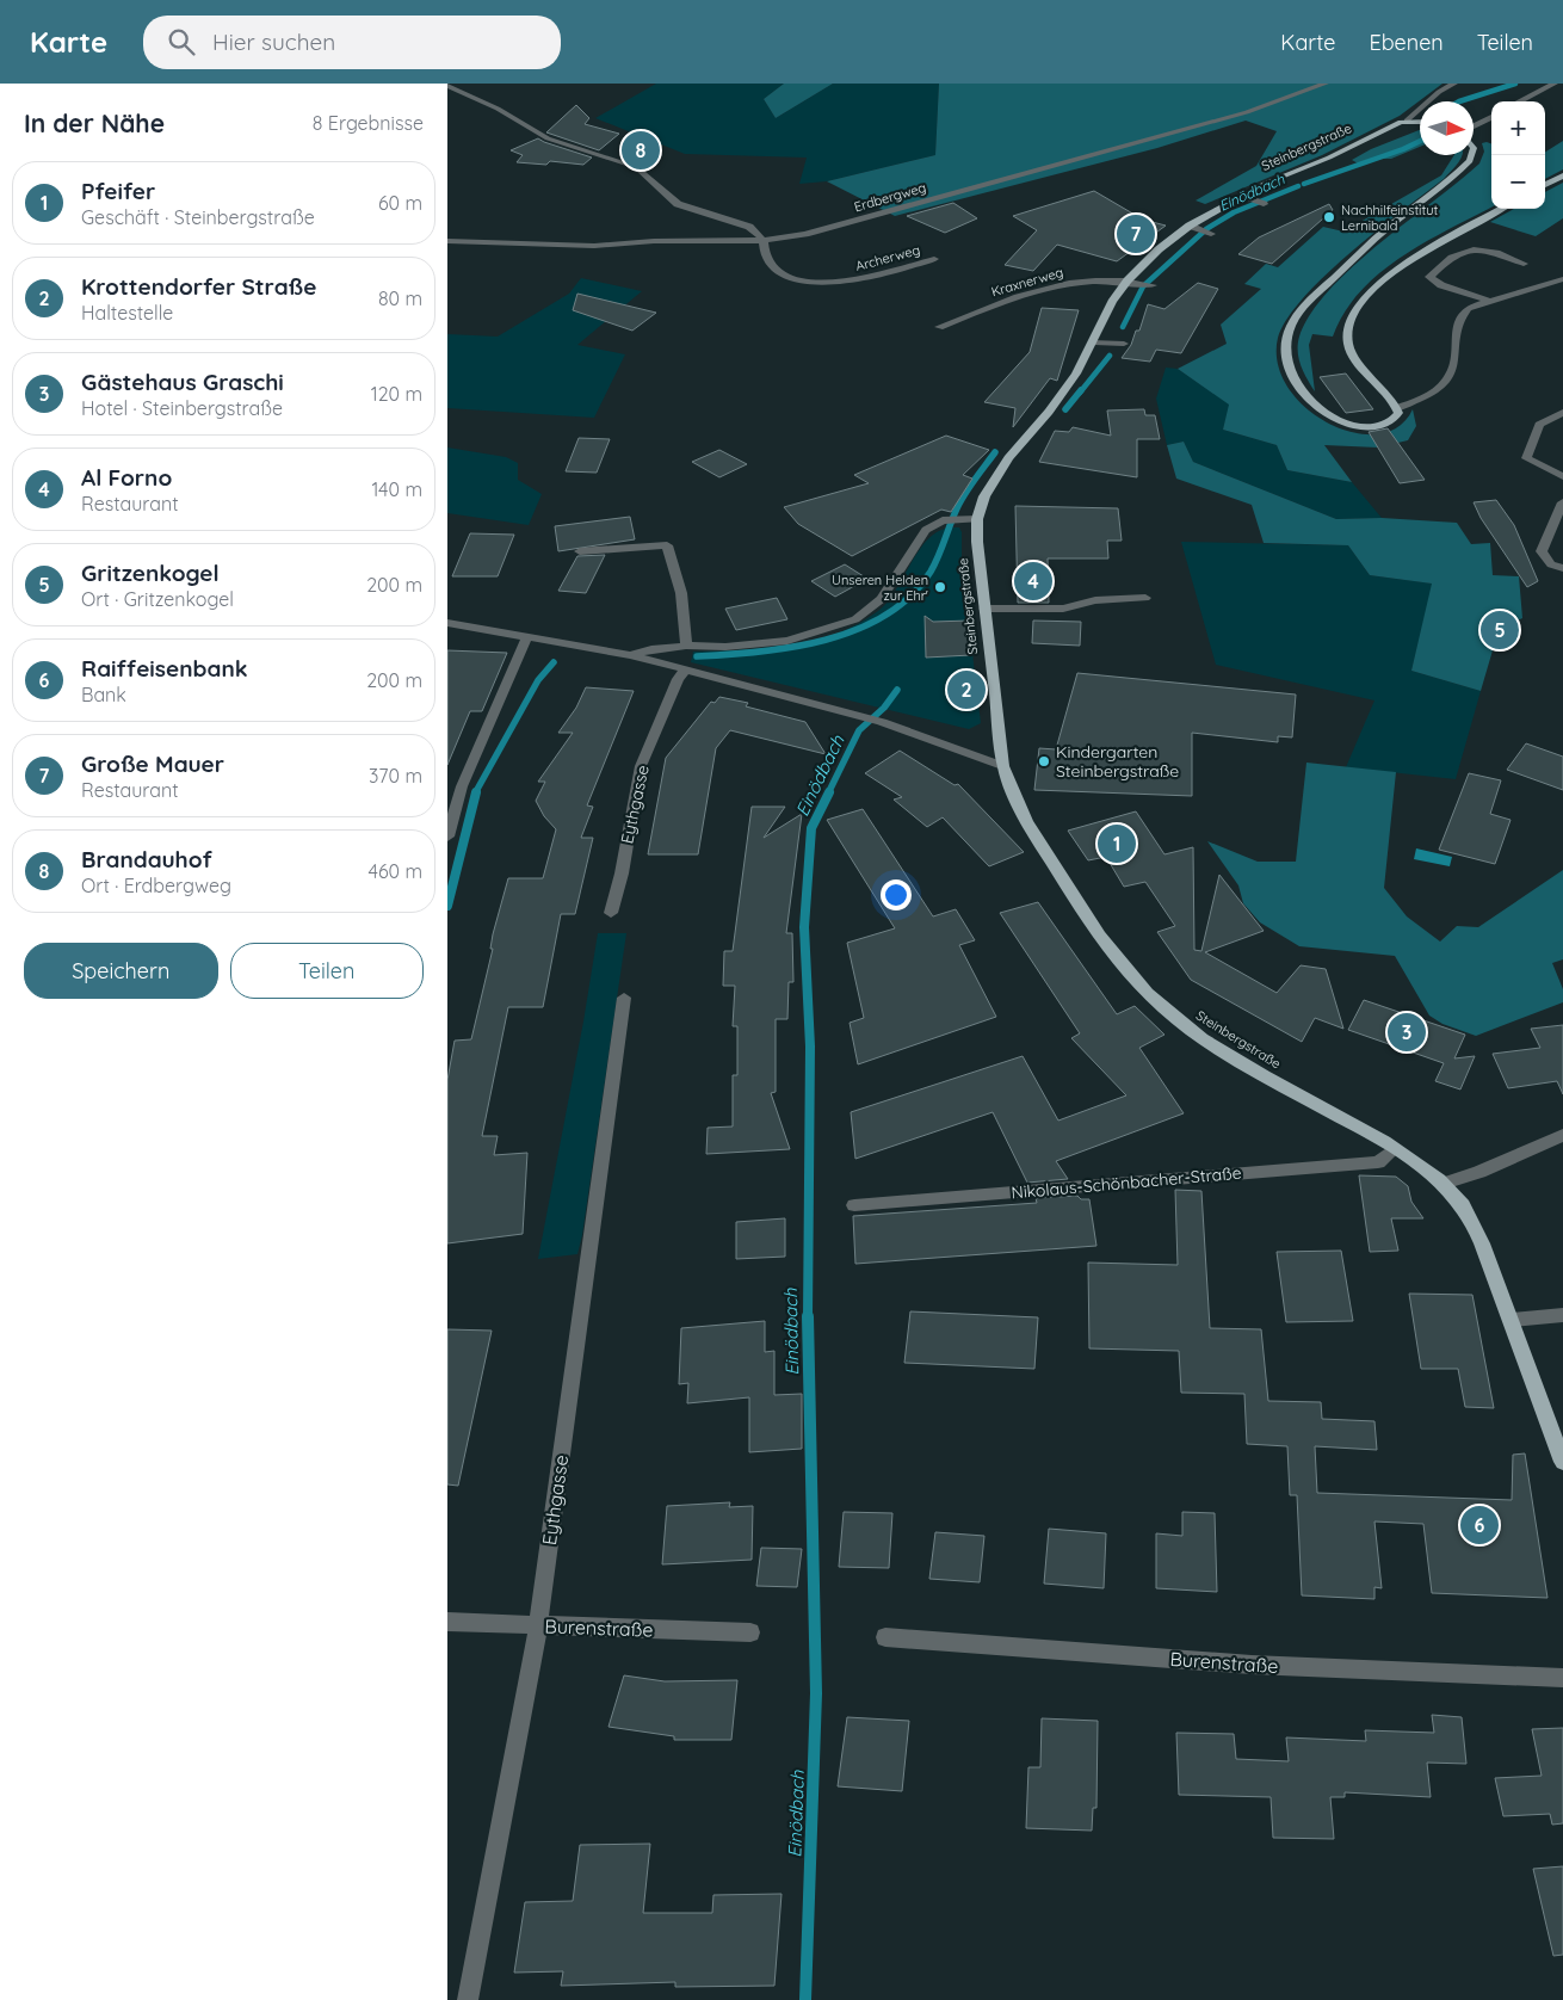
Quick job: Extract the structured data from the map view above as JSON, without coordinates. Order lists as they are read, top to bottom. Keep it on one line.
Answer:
{"streets":{"main road":["Steinbergstraße"],"street":["Erdbergweg","Archerweg","Kraxnerweg","Eythgasse","Nikolaus-Schönbacher-Straße","Burenstraße"]},"crossings":[["Steinbergstraße","Kraxnerweg"],["Steinbergstraße","Nikolaus-Schönbacher-Straße"],["Erdbergweg","Archerweg"],["Eythgasse","Burenstraße"]],"water":["Einödbach"],"places":["Nachhilfeinstitut Lernibald","Unseren Helden zur Ehr'","Kindergarten Steinbergstraße"],"north":"right","page":{"header":"Karte","search":"Hier suchen","nav":["Karte","Ebenen","Teilen"],"heading":["In der Nähe","8 Ergebnisse"],"map_buttons":["+","−"],"pins":["8","7","4","5","2","1","3","6"],"list":[{"mark":"1","name":"Pfeifer","note":"Geschäft · Steinbergstraße","value":"60 m"},{"mark":"2","name":"Krottendorfer Straße","note":"Haltestelle","value":"80 m"},{"mark":"3","name":"Gästehaus Graschi","note":"Hotel · Steinbergstraße","value":"120 m"},{"mark":"4","name":"Al Forno","note":"Restaurant","value":"140 m"},{"mark":"5","name":"Gritzenkogel","note":"Ort · Gritzenkogel","value":"200 m"},{"mark":"6","name":"Raiffeisenbank","note":"Bank","value":"200 m"},{"mark":"7","name":"Große Mauer","note":"Restaurant","value":"370 m"},{"mark":"8","name":"Brandauhof","note":"Ort · Erdbergweg","value":"460 m"}],"buttons":["Speichern","Teilen"]}}
